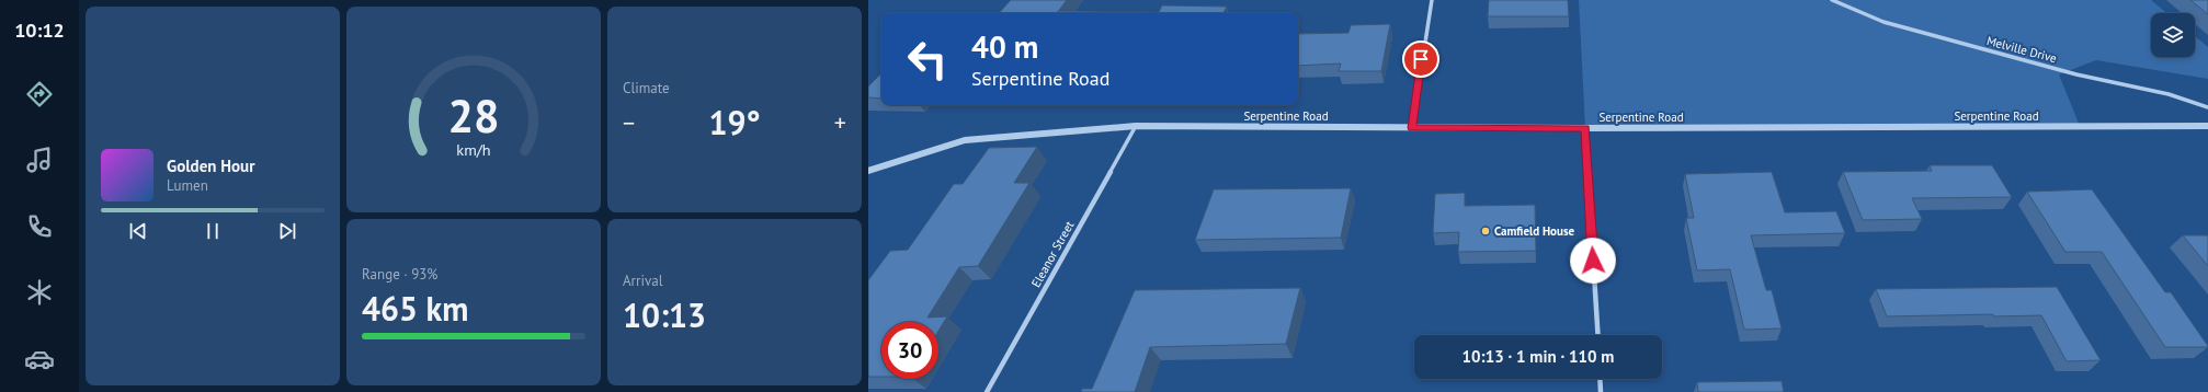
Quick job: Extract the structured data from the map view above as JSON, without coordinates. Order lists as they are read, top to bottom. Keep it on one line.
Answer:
{"streets":{"street":["Melville Drive","Serpentine Road","Eleanor Street"]},"crossings":[["Serpentine Road","Eleanor Street"]],"places":["Camfield House"],"page":{"tabs":"10:12","tile":["Climate",["Range · 93%","465 km"],["Arrival","10:13"]],"turn":["40 m","Serpentine Road"],"heat":["−","19°","+"],"song":["Golden Hour","Lumen"],"limit":"30","trip":"10:13 · 1 min · 110 m","gauge":["28","km/h"]}}
